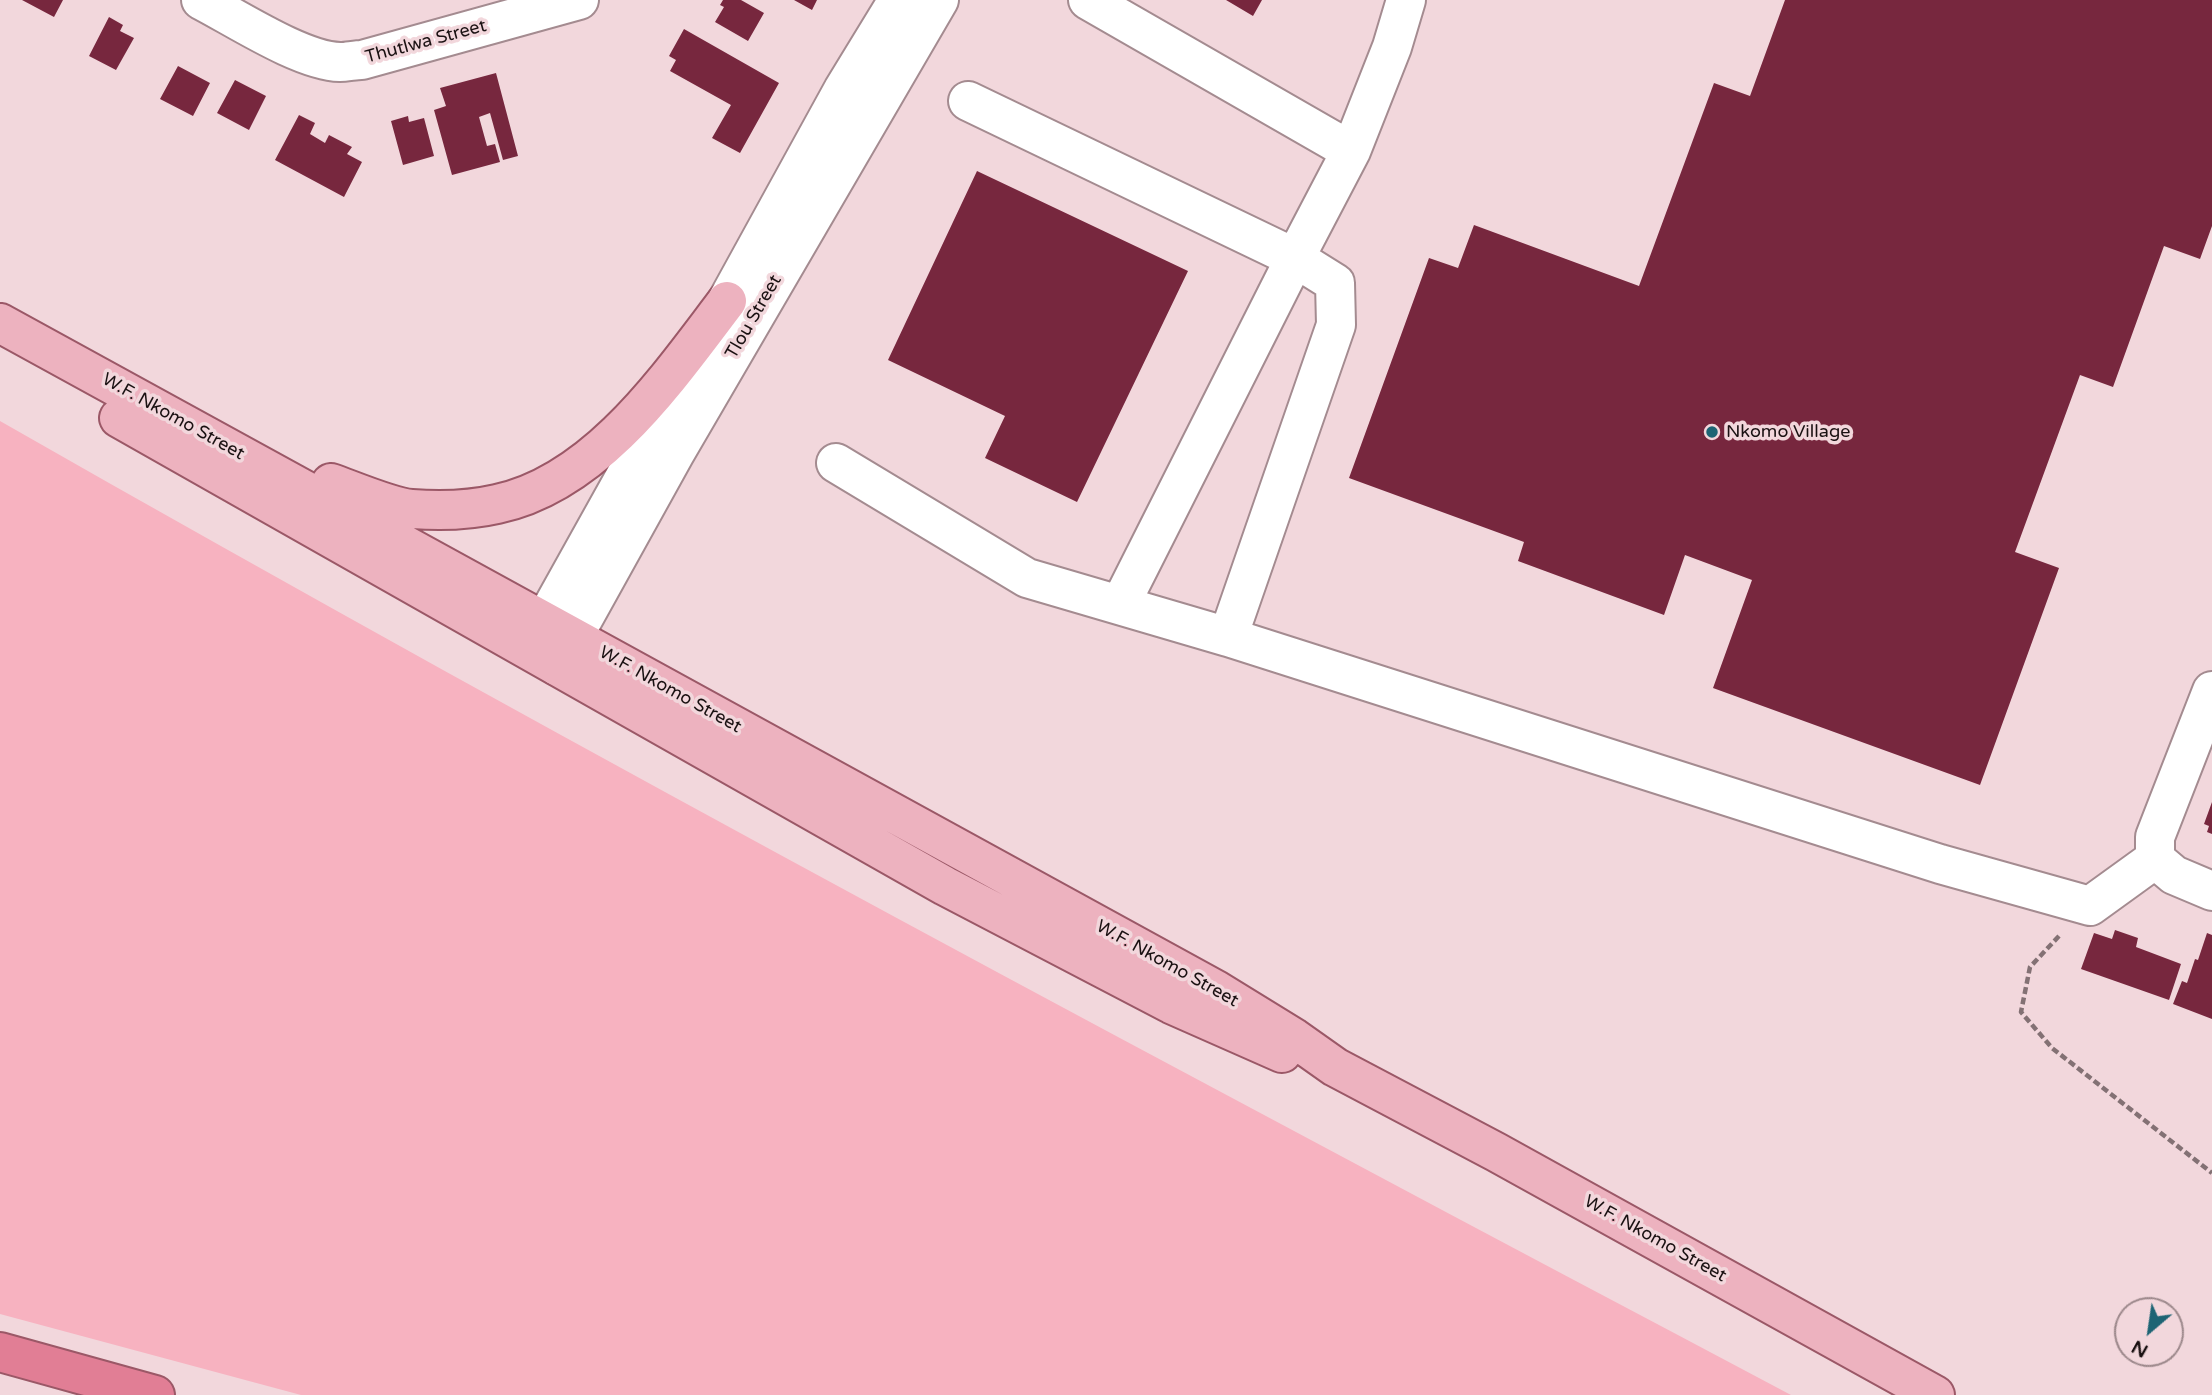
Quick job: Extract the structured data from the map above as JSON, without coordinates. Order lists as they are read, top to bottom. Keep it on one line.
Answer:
{"streets":{"main road":["W.F. Nkomo Street"],"street":["Thutlwa Street","Tlou Street"]},"crossings":[["Tlou Street","W.F. Nkomo Street"]],"places":["Nkomo Village"],"north":"bottom left"}
